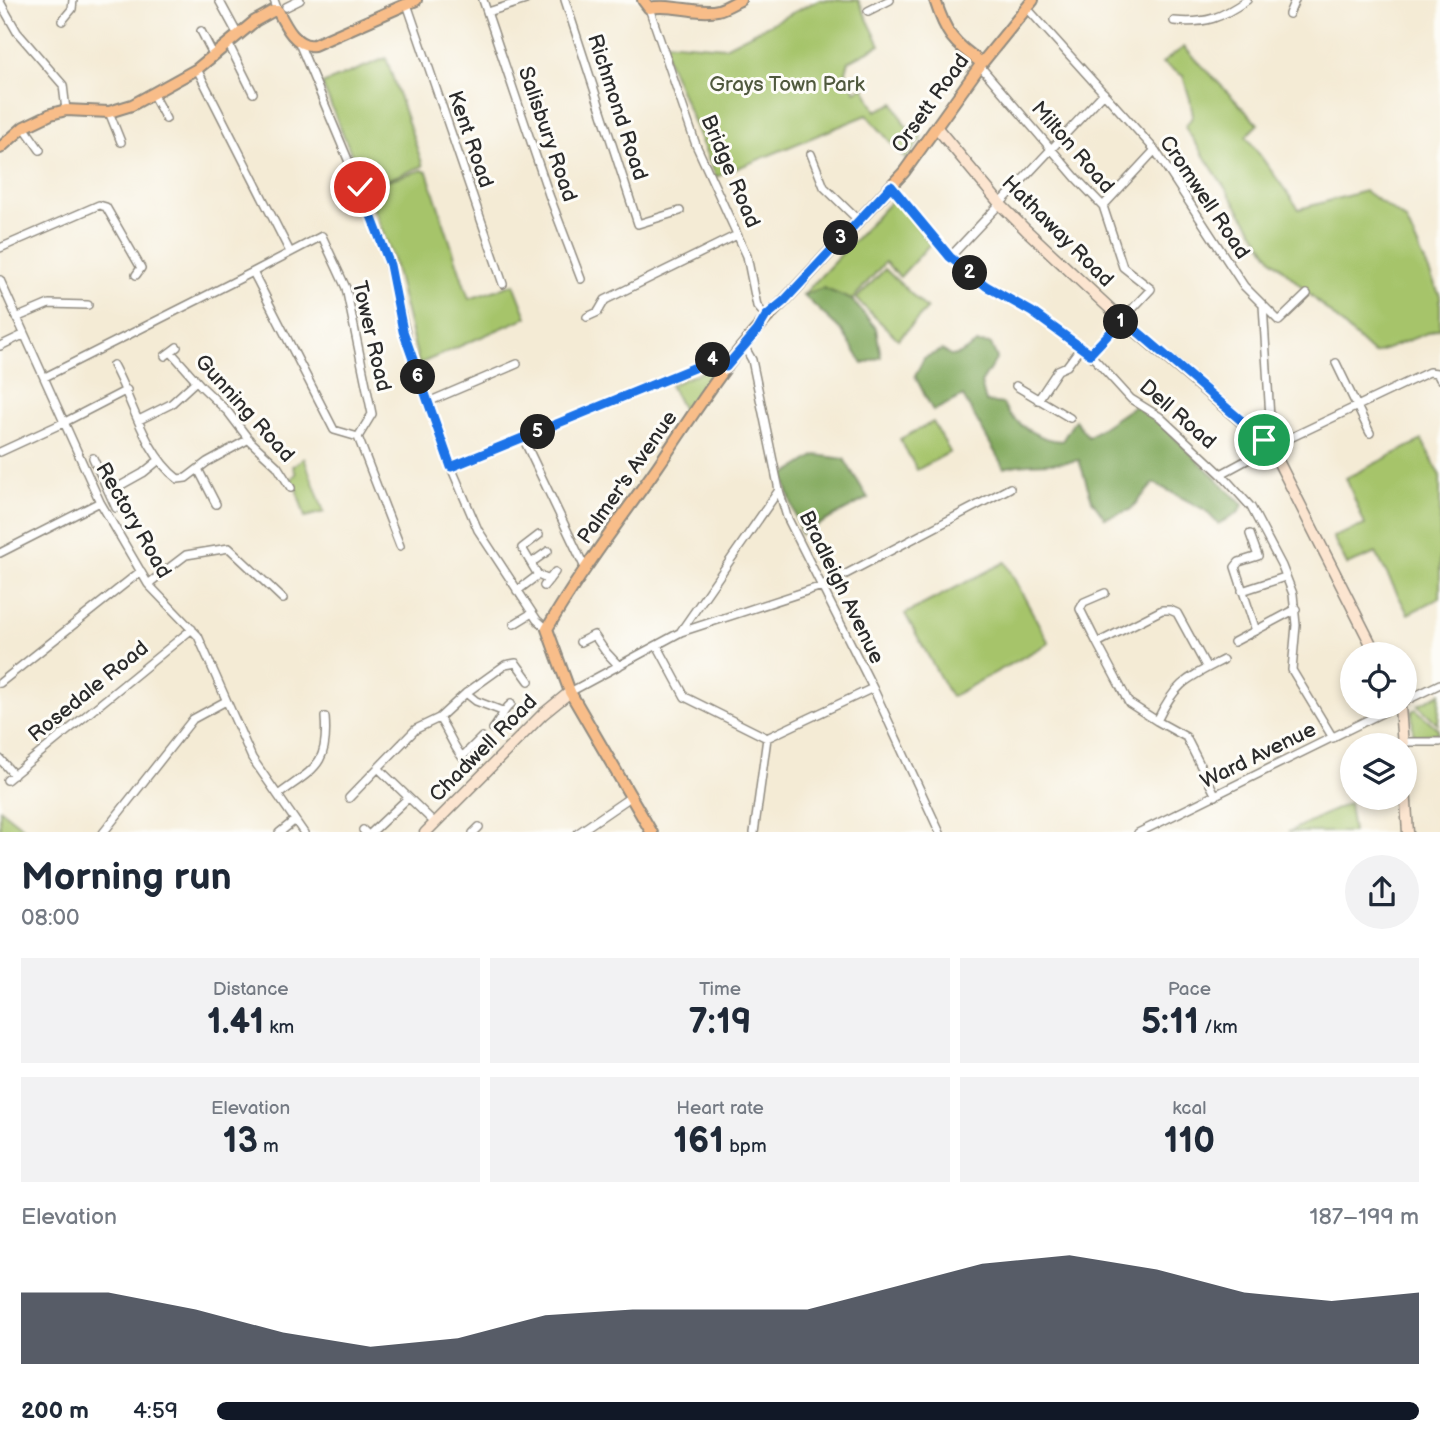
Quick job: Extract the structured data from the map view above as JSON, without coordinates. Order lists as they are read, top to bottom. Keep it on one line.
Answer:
{"streets":{"main road":["Orsett Road","Palmer's Avenue"],"street":["Richmond Road","Salisbury Road","Kent Road","Milton Road","Bridge Road","Cromwell Road","Hathaway Road","Tower Road","Gunning Road","Dell Road","Rectory Road","Bradleigh Avenue","Rosedale Road","Chadwell Road","Ward Avenue"]},"crossings":[["Orsett Road","Milton Road"],["Orsett Road","Bridge Road"],["Orsett Road","Cromwell Road"],["Orsett Road","Hathaway Road"],["Orsett Road","Dell Road"],["Orsett Road","Palmer's Avenue"],["Milton Road","Hathaway Road"],["Bridge Road","Palmer's Avenue"],["Tower Road","Rectory Road"],["Dell Road","Ward Avenue"],["Palmer's Avenue","Bradleigh Avenue"],["Rectory Road","Rosedale Road"]],"parks":["Grays Town Park"],"page":{"pins":["3","2","1","4","6","5"],"heading":["Morning run","08:00"],"stats":[["Distance","1.41 km"],["Time","7:19"],["Pace","5:11 /km"],["Elevation","13 m"],["Heart rate","161 bpm"],["kcal","110"]],"chart":["Elevation","187–199 m"],"list":[{"name":"200 m","note":"4:59"}]}}
